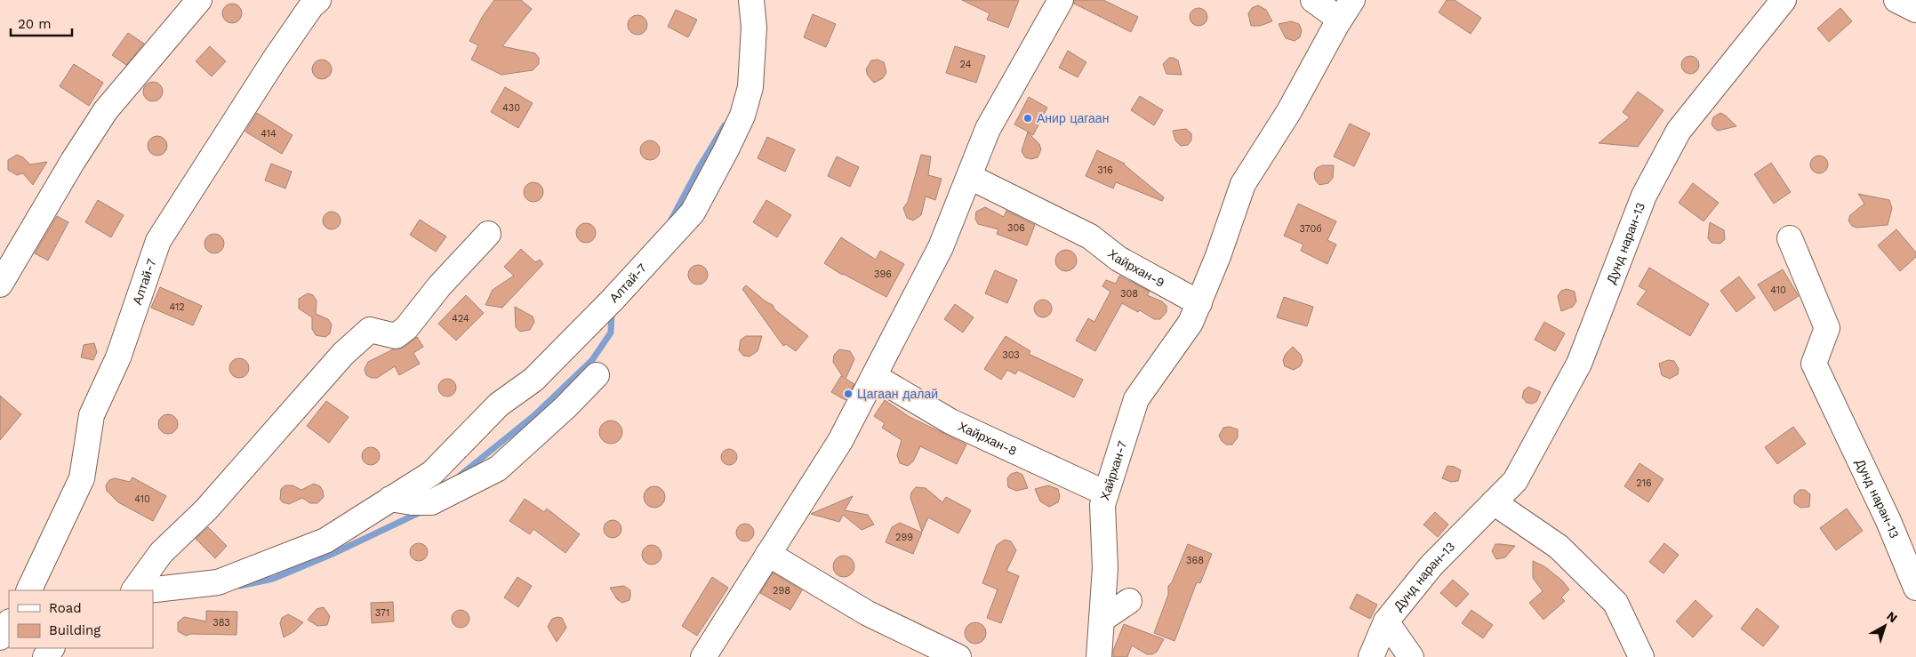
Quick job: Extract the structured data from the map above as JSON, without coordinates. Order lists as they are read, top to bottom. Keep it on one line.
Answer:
{"streets":{"street":["Дунд наран-13","Хайрхан-9","Алтай-7","Хайрхан-8","Хайрхан-7"]},"crossings":[["Хайрхан-9","Хайрхан-7"],["Хайрхан-8","Хайрхан-7"]],"places":["Анир цагаан","Цагаан далай"],"house_numbers":["24","430","414","316","306","370б","396","410","308","412","424","303","216","410","299","368","298","371","383"],"legend":["Road","Building"],"scale_bar":"20 m","north":"top right"}
